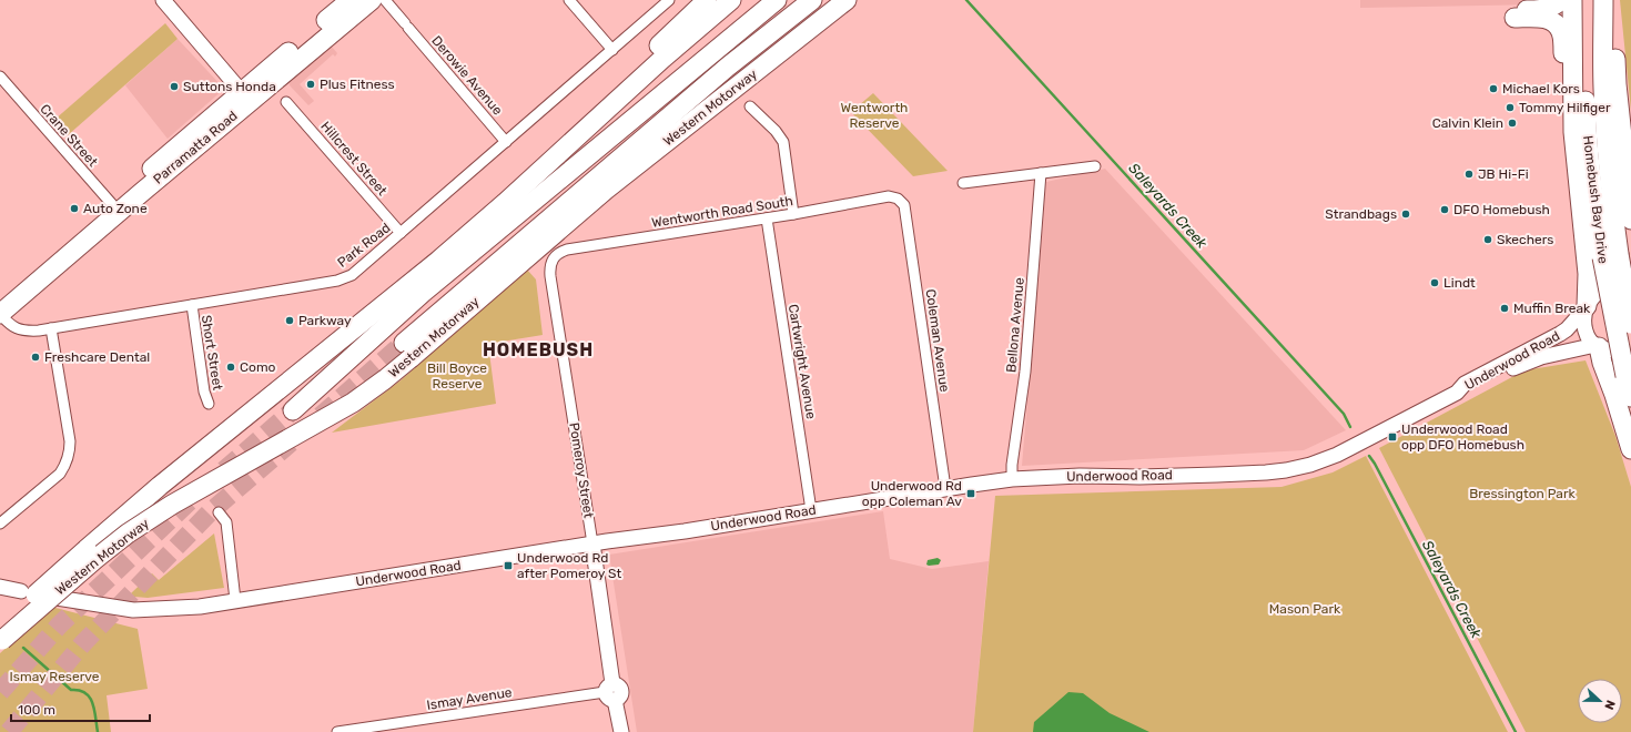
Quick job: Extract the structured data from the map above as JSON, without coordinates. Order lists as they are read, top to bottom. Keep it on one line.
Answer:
{"streets":{"highway":["Western Motorway","Parramatta Road","Homebush Bay Drive"],"main road":["Underwood Road","Pomeroy Street"],"street":["Derowie Avenue","Crane Street","Hillcrest Street","Wentworth Road South","Park Road","Bellona Avenue","Coleman Avenue","Short Street","Cartwright Avenue","Ismay Avenue"]},"crossings":[["Derowie Avenue","Park Road"],["Crane Street","Parramatta Road"],["Parramatta Road","Park Road"],["Hillcrest Street","Park Road"],["Wentworth Road South","Coleman Avenue"],["Wentworth Road South","Cartwright Avenue"],["Wentworth Road South","Pomeroy Street"],["Park Road","Short Street"],["Bellona Avenue","Underwood Road"],["Coleman Avenue","Underwood Road"],["Underwood Road","Cartwright Avenue"],["Underwood Road","Pomeroy Street"],["Pomeroy Street","Ismay Avenue"]],"districts":["HOMEBUSH"],"water":["Saleyards Creek"],"parks":["Wentworth Reserve","Bill Boyce Reserve","Bressington Park","Mason Park","Ismay Reserve"],"places":{"other":["Plus Fitness","Suttons Honda","Michael Kors","Tommy Hilfiger","Calvin Klein","JB Hi-Fi","Auto Zone","DFO Homebush","Strandbags","Skechers","Lindt","Muffin Break","Parkway","Freshcare Dental","Como"],"transit":["Underwood Road opp DFO Homebush","Underwood Rd opp Coleman Av","Underwood Rd after Pomeroy St"]},"scale_bar":"100 m","north":"right"}
